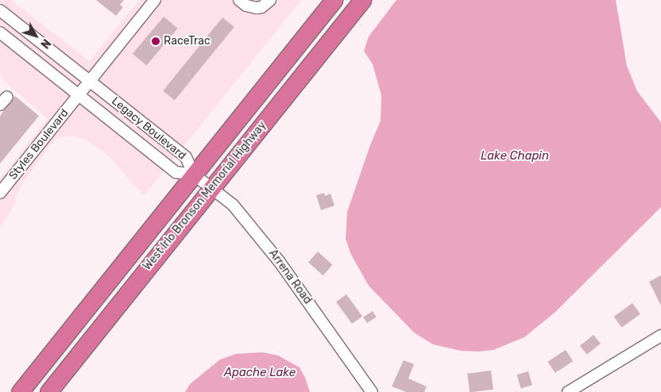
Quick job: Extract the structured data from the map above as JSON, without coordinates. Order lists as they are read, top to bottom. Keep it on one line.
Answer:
{"streets":{"highway":["West Irlo Bronson Memorial Highway"],"street":["Legacy Boulevard","Styles Boulevard","Arrena Road"]},"crossings":[["Legacy Boulevard","Styles Boulevard"],["Legacy Boulevard","West Irlo Bronson Memorial Highway"],["Legacy Boulevard","Arrena Road"],["West Irlo Bronson Memorial Highway","Arrena Road"]],"water":["Lake Chapin","Apache Lake"],"places":["RaceTrac"],"north":"bottom right"}
